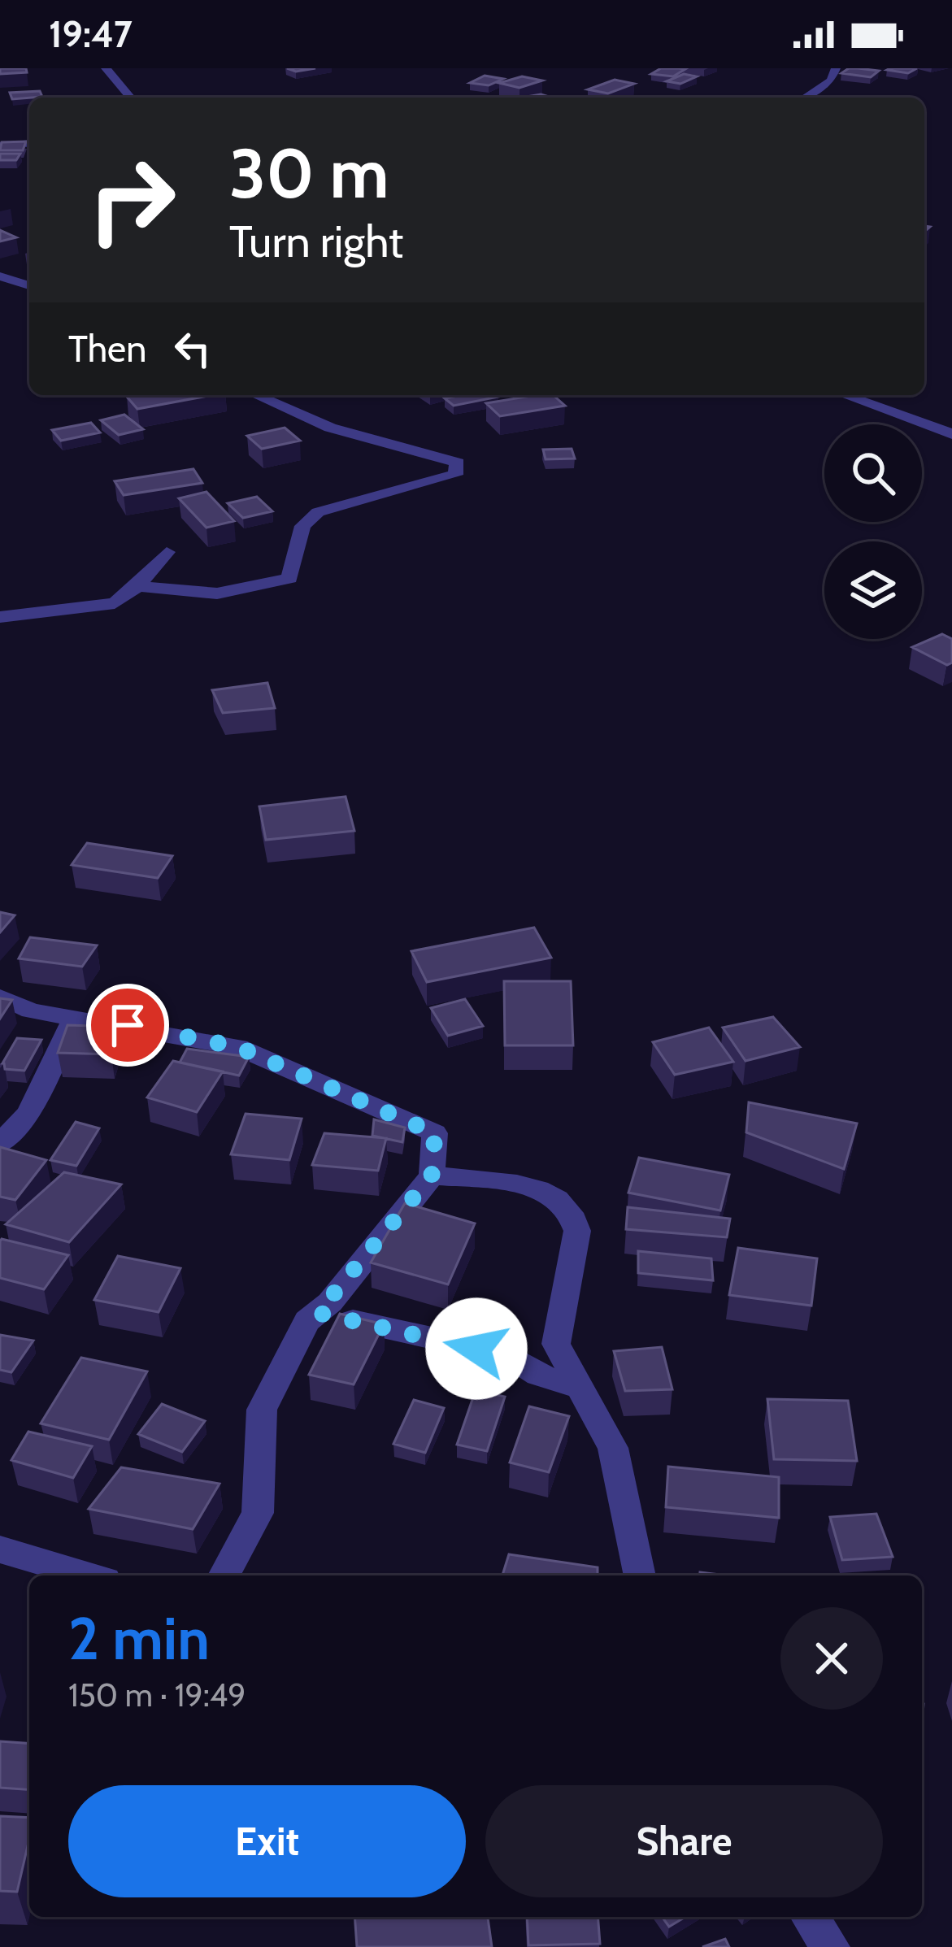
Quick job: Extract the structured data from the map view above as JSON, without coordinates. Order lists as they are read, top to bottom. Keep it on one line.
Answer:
{"page":{"status":"19:47","turn":["30 m","Turn right"],"then":"Then","heading":["2 min","150 m · 19:49"],"buttons":["Exit","Share"]}}
